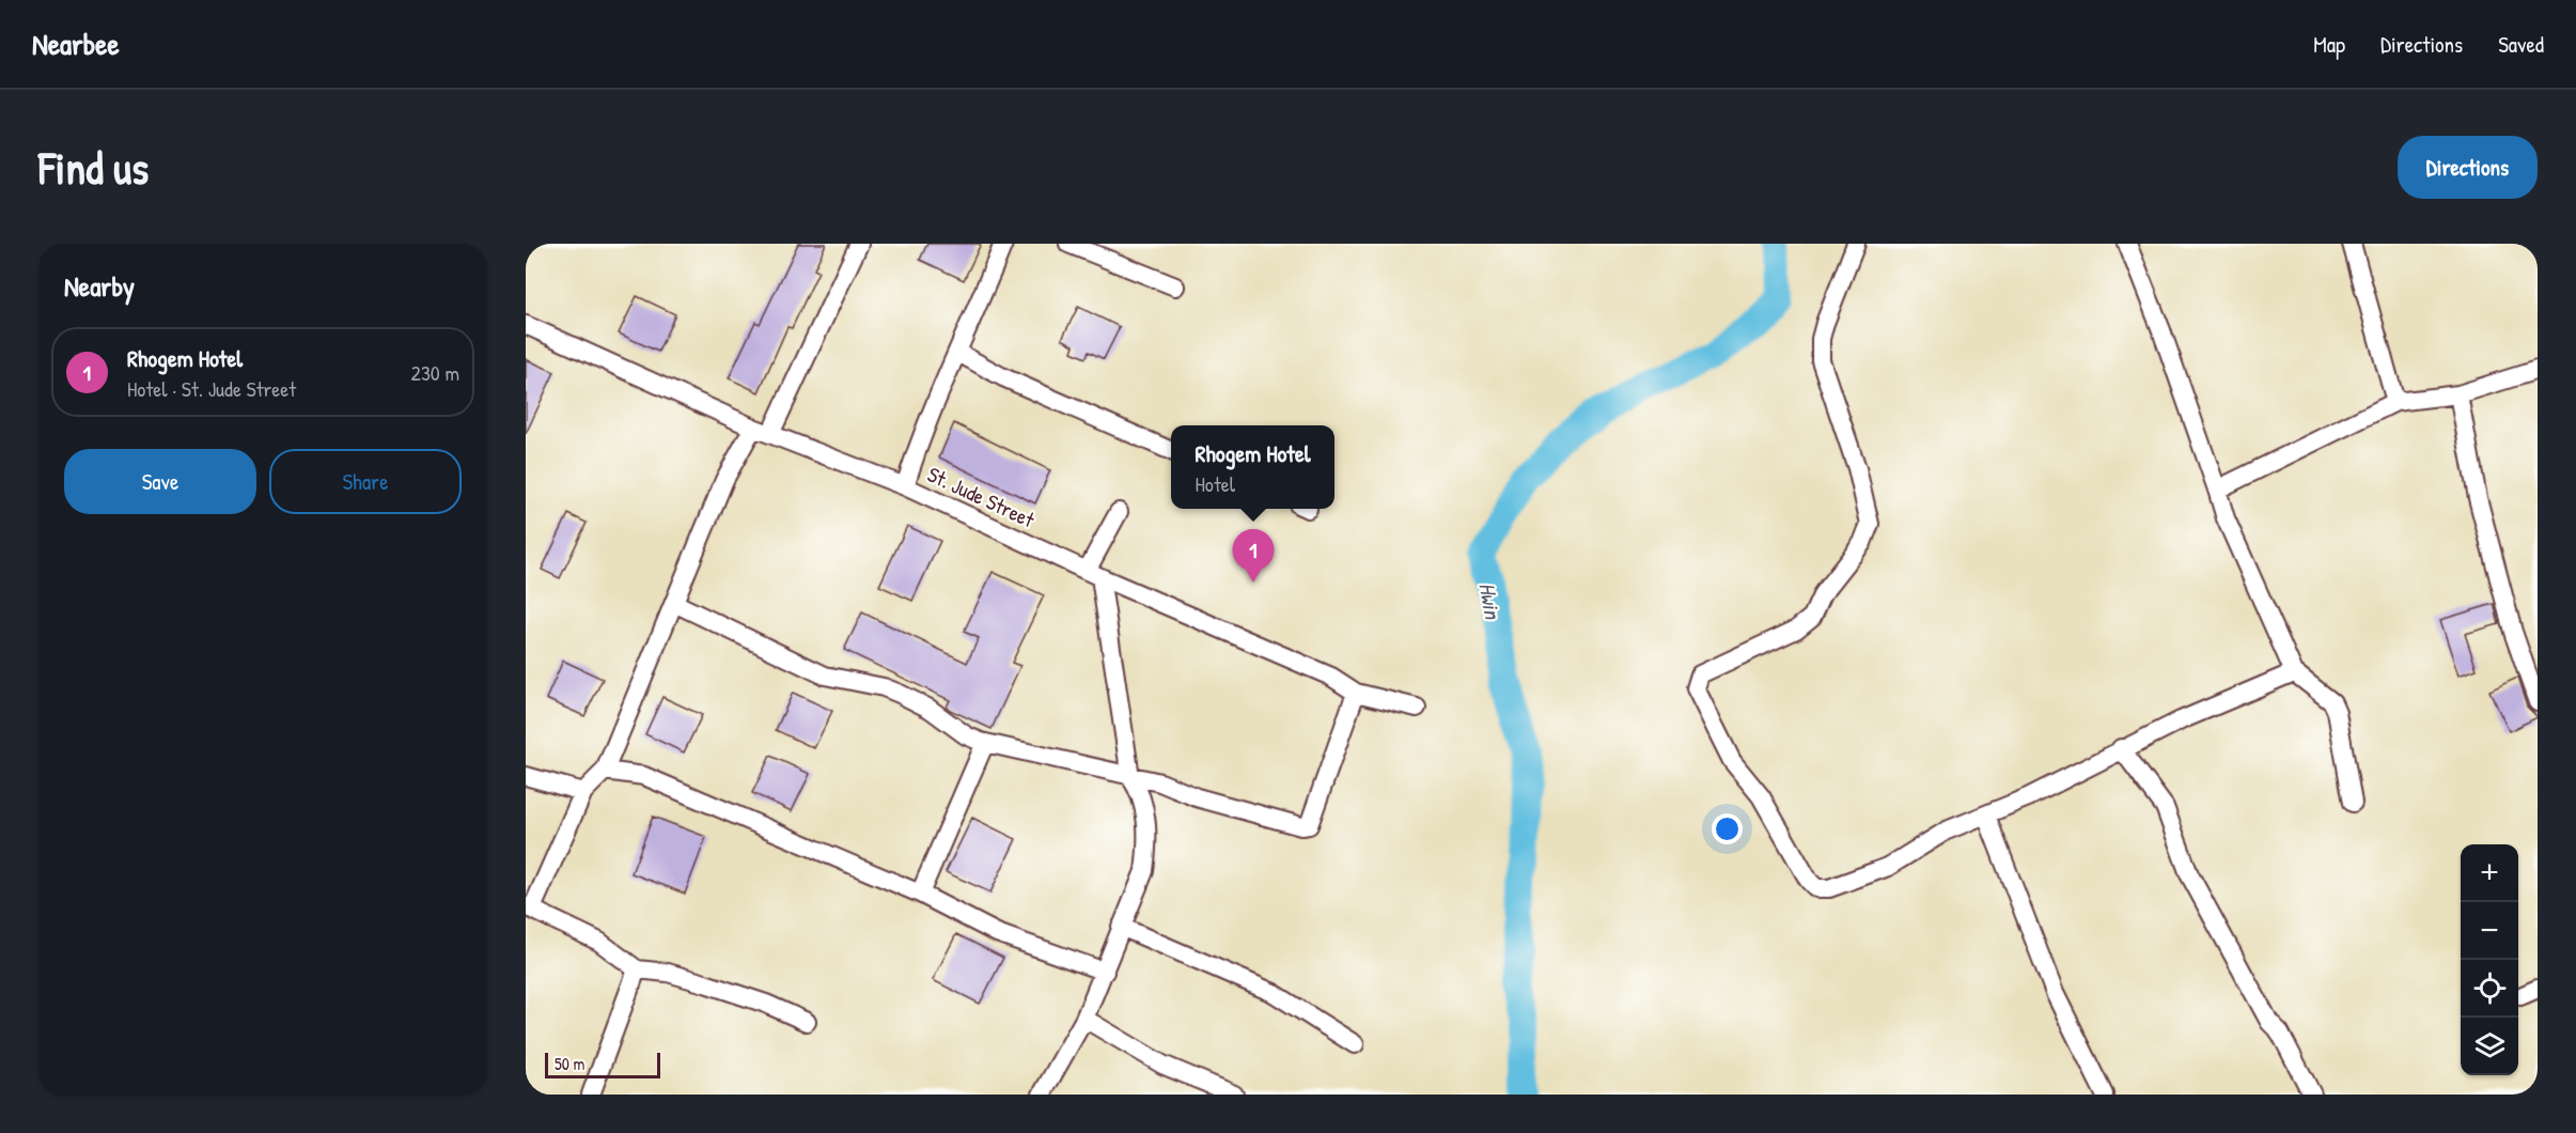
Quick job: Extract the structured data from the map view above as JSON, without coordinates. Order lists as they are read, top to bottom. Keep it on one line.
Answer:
{"streets":{"street":["St. Jude Street"]},"water":["Hwin"],"scale_bar":"50 m","page":{"header":"Nearbee","nav":["Map","Directions","Saved"],"buttons":["Directions",["Save","Share"]],"title":"Find us","heading":"Nearby","list":[{"mark":"1","name":"Rhogem Hotel","note":"Hotel · St. Jude Street","value":"230 m"}],"popup":["Rhogem Hotel","Hotel"],"pins":"1","map_buttons":["+","−"],"scale":"50 m"}}
